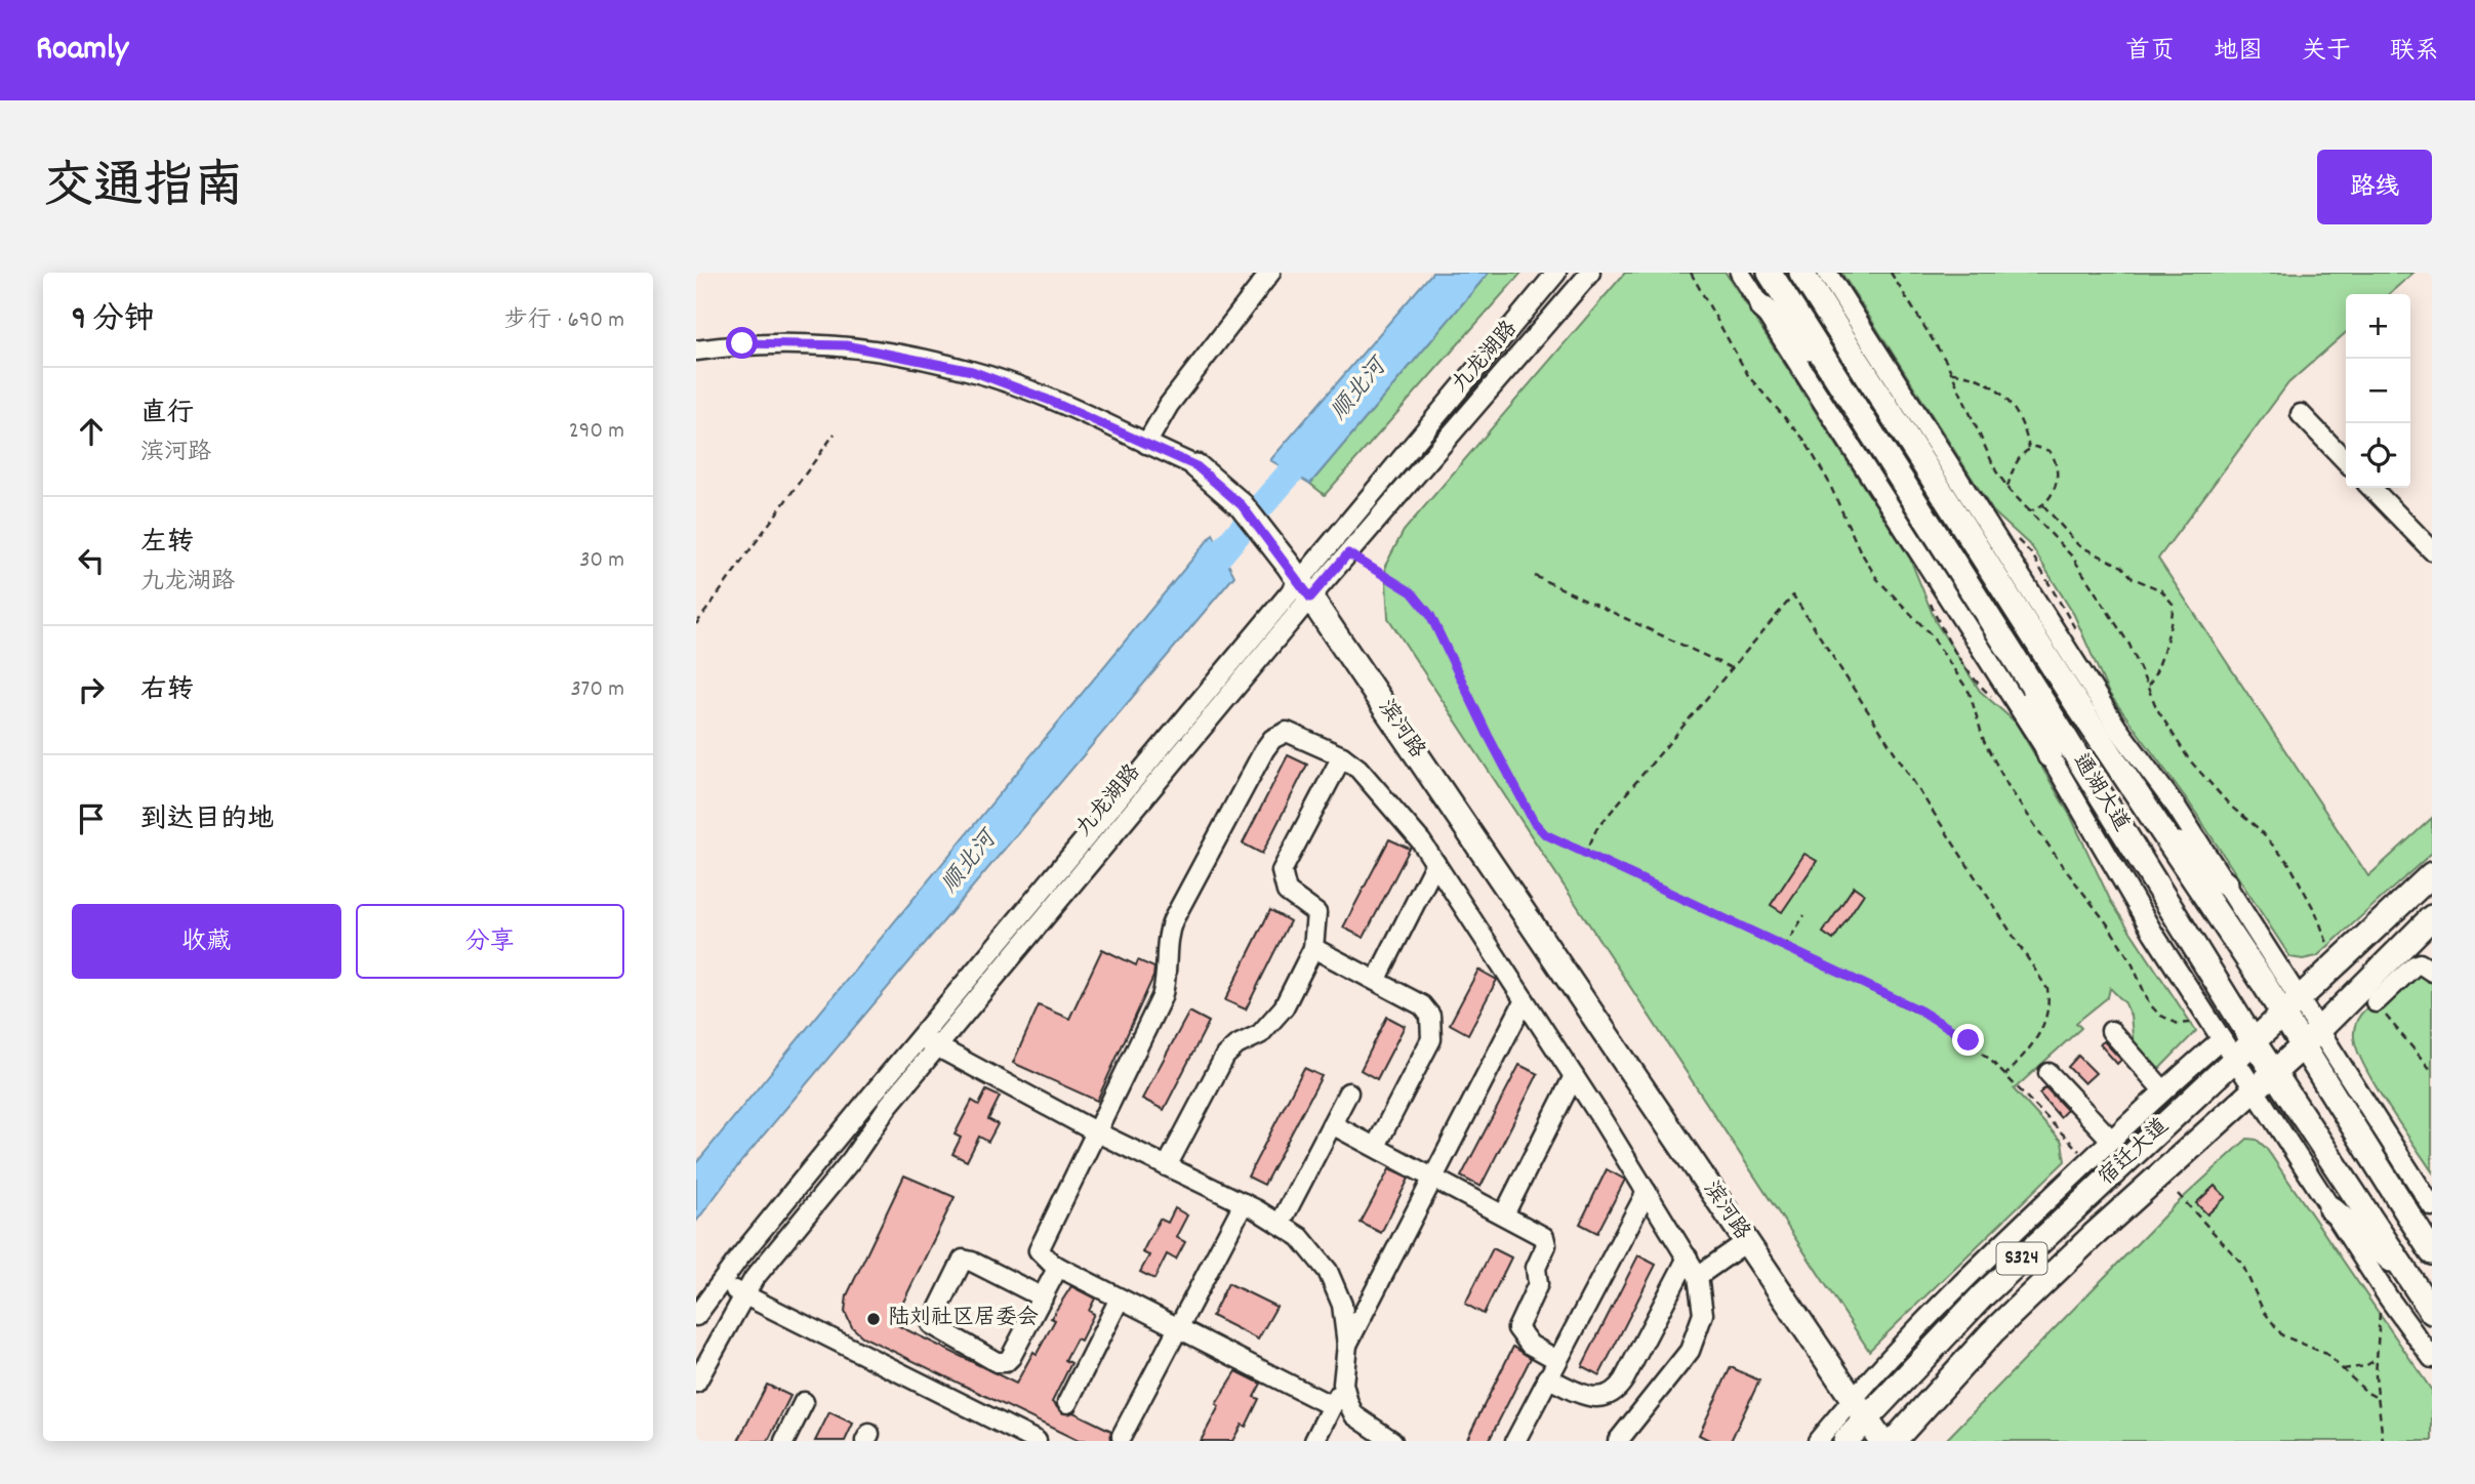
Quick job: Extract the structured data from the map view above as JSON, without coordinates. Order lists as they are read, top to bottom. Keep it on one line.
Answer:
{"streets":{"main road":["滨河路","通湖大道","宿迁大道","S324"],"street":["九龙湖路"]},"crossings":[["九龙湖路","滨河路"],["滨河路","宿迁大道"],["通湖大道","宿迁大道"]],"water":["顺北河"],"places":["陆刘社区居委会"],"page":{"header":"Roamly","nav":["首页","地图","关于","联系"],"title":"交通指南","buttons":["路线",["收藏","分享"]],"heading":["9 分钟","步行 · 690 m"],"map_buttons":["+","−"],"list":[["直行","滨河路","290 m"],["左转","九龙湖路","30 m"],["右转","370 m"],"到达目的地"]}}
